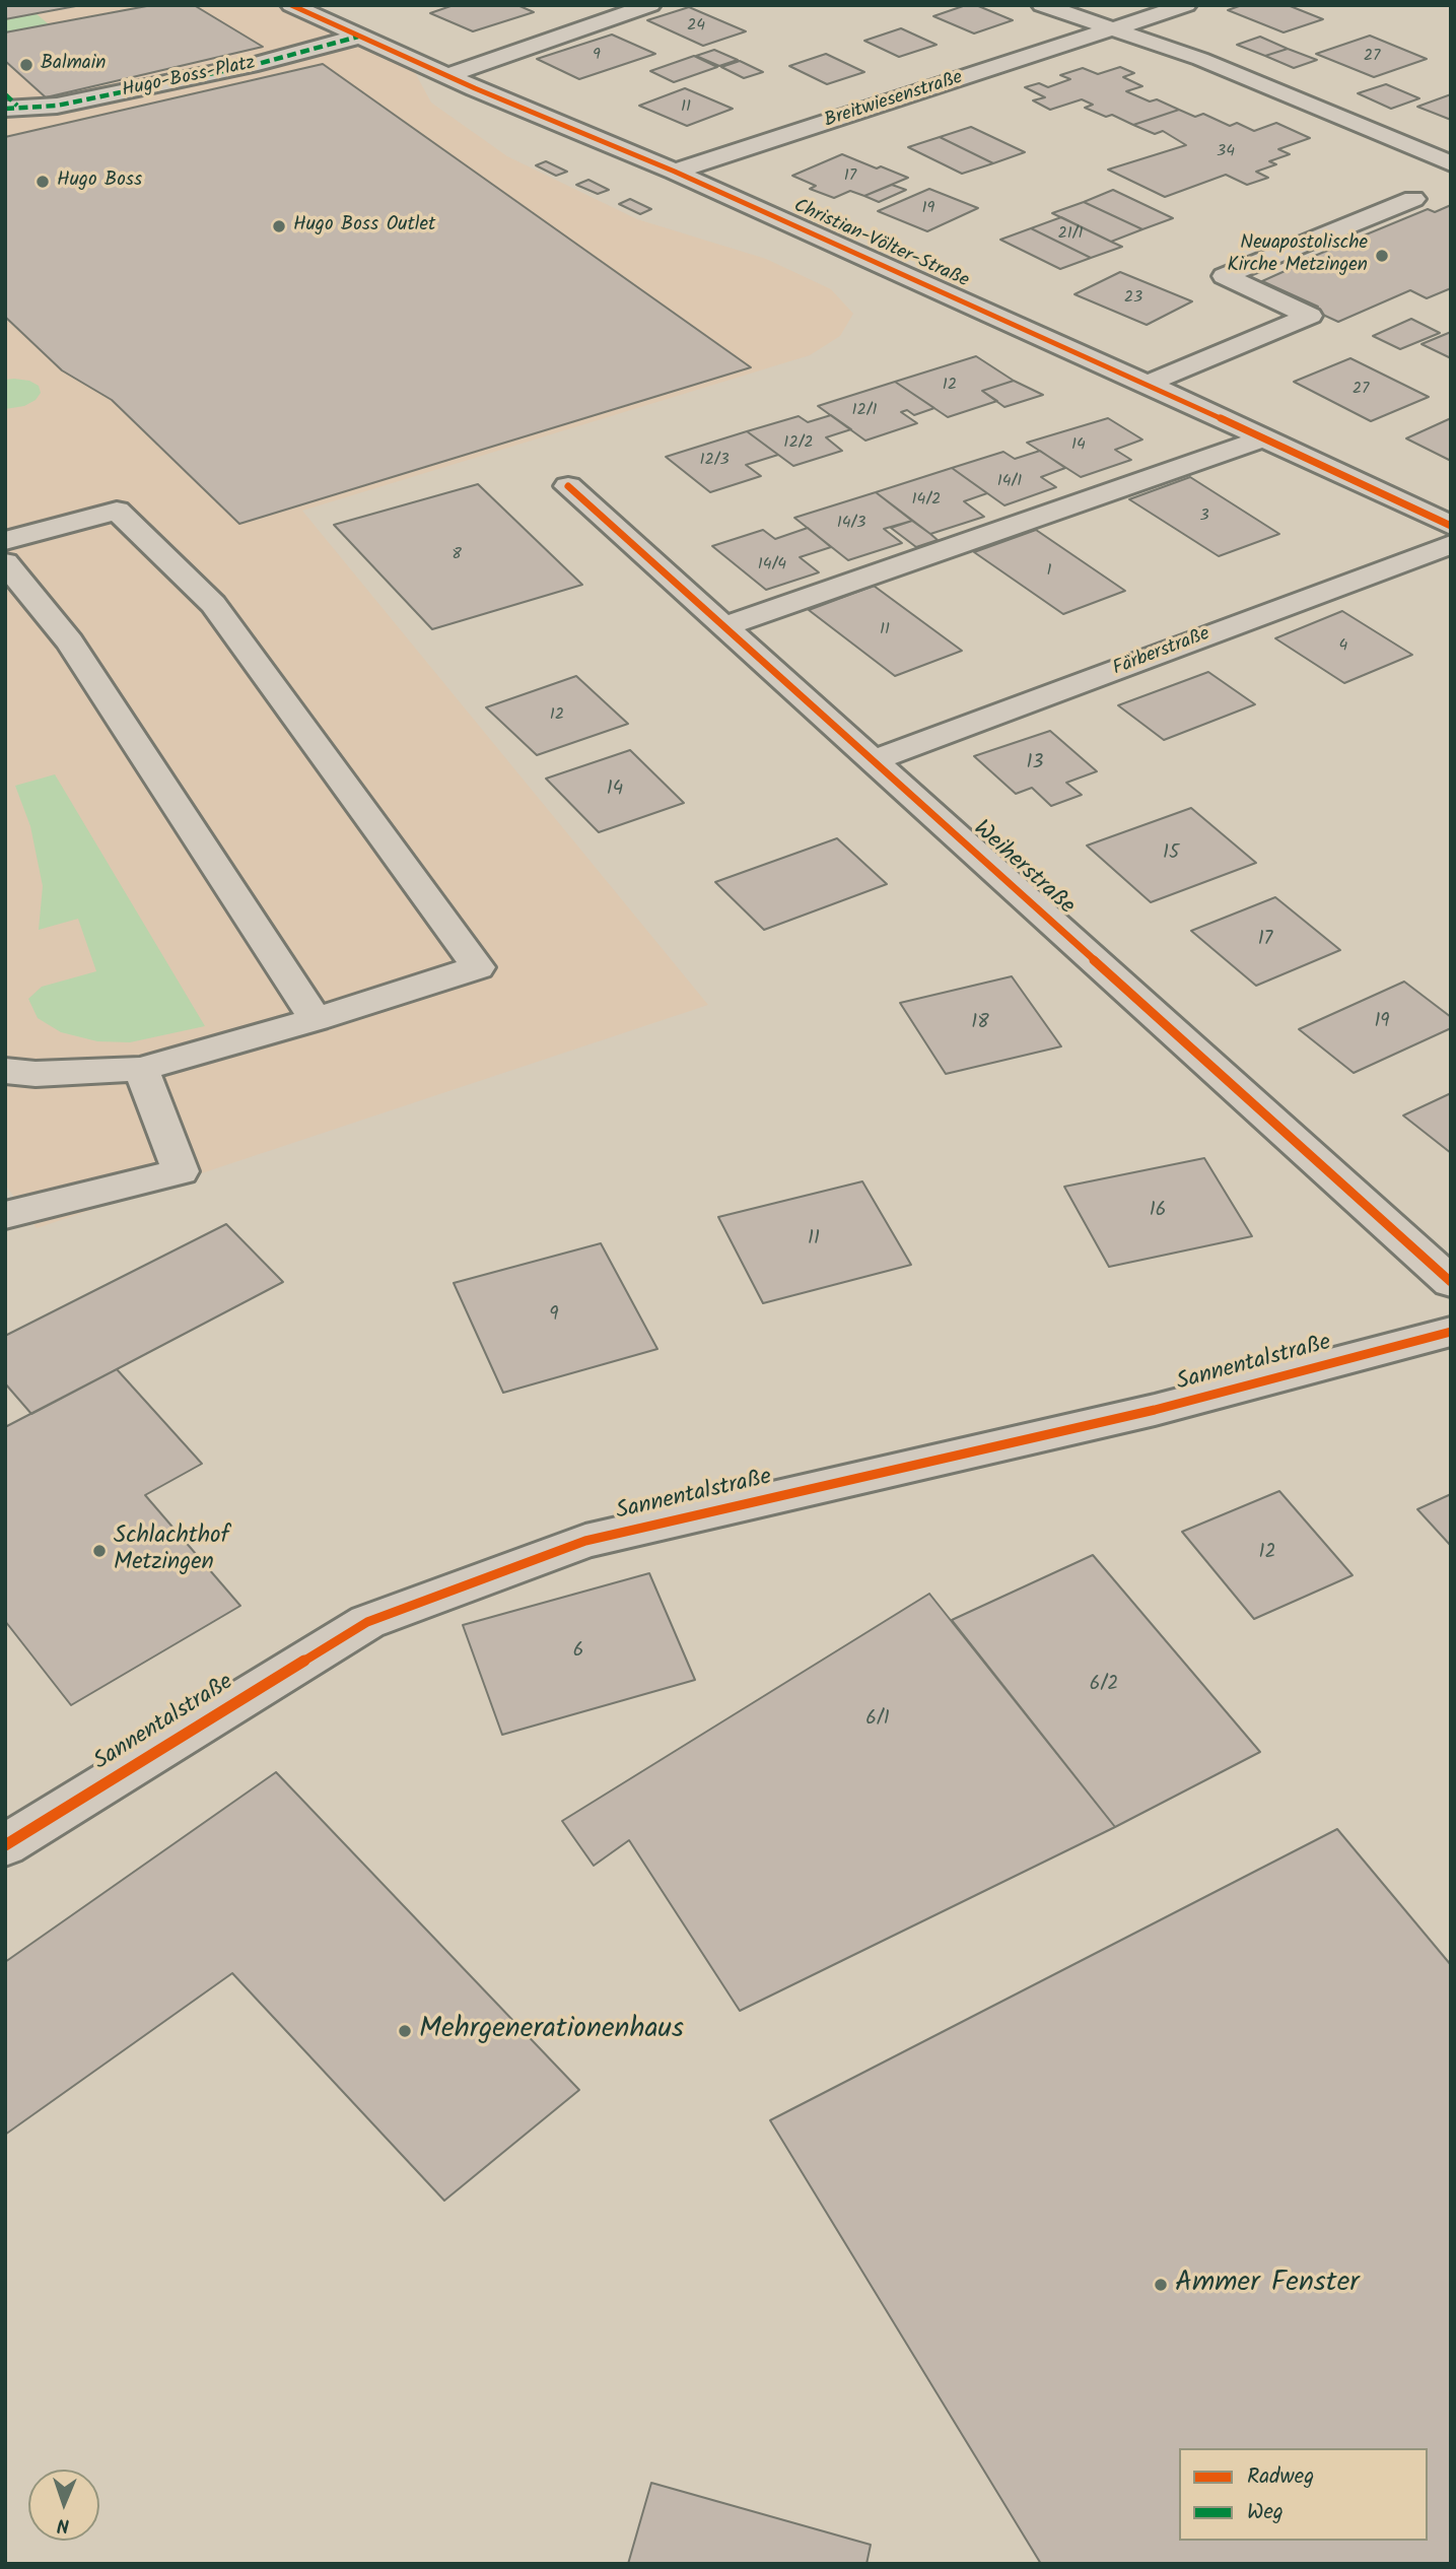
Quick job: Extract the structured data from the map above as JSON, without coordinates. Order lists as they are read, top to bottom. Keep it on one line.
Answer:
{"streets":{"street":["Hugo-Boss-Platz","Breitwiesenstraße","Christian-Völter-Straße","Färberstraße","Weiherstraße","Sannentalstraße"]},"crossings":[["Hugo-Boss-Platz","Christian-Völter-Straße"],["Breitwiesenstraße","Christian-Völter-Straße"],["Färberstraße","Weiherstraße"]],"places":["Balmain","Hugo Boss","Hugo Boss Outlet","Neuapostolische Kirche Metzingen","Schlachthof Metzingen","Mehrgenerationenhaus","Ammer Fenster"],"house_numbers":["24","9","27","11","34","17","19","21/1","23","12","27","12/1","12/2","14","12/3","14/1","14/2","3","14/3","8","14/4","1","11","4","12","13","14","15","17","19","18","16","11","9","12","6","6/2","6/1"],"legend":["Radweg","Weg"],"north":"bottom"}
